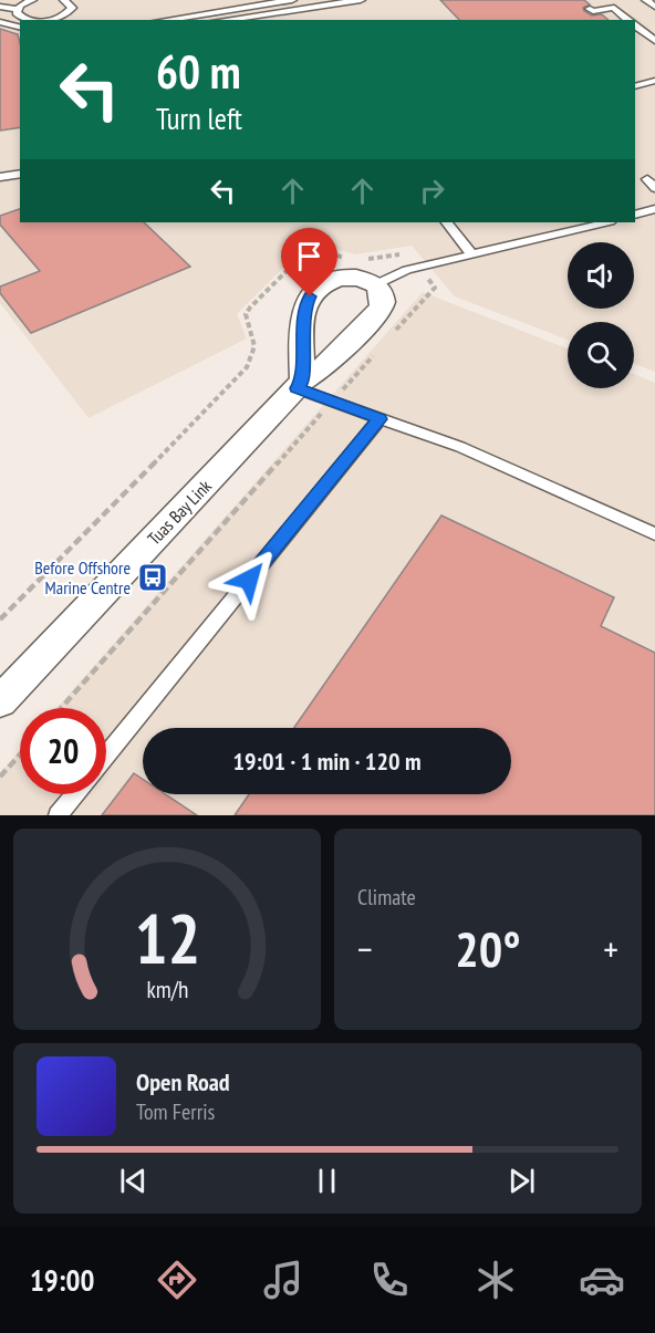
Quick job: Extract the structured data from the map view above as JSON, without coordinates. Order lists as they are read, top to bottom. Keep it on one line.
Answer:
{"streets":{"street":["Tuas Bay Link"]},"places":{"bus stop":["Before Offshore Marine Centre"]},"page":{"turn":["60 m","Turn left"],"limit":"20","trip":"19:01 · 1 min · 120 m","tile":"Climate","heat":["−","20°","+"],"song":["Open Road","Tom Ferris"],"tabs":"19:00","gauge":["12","km/h"]}}
